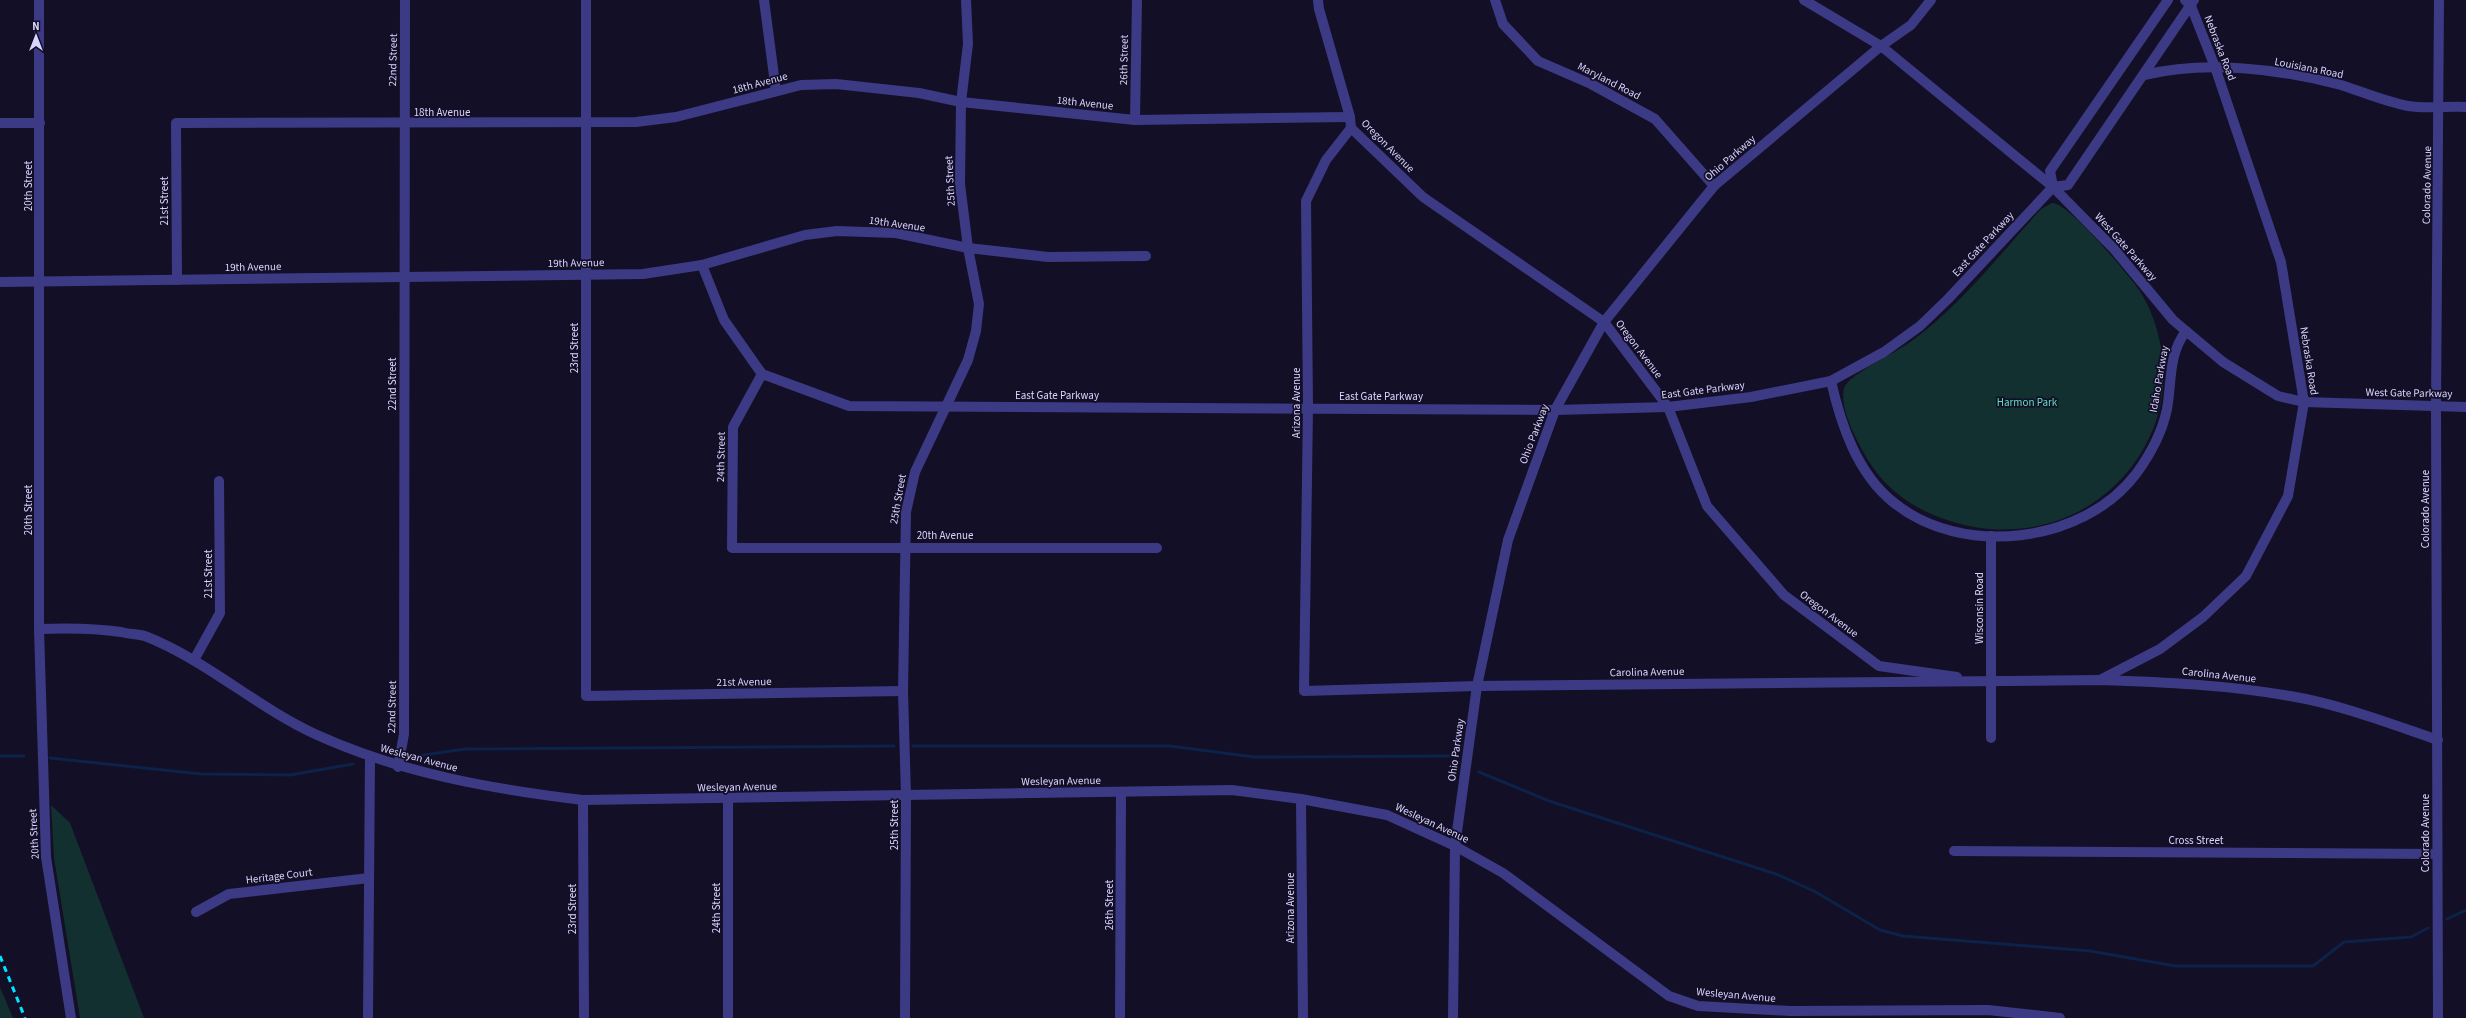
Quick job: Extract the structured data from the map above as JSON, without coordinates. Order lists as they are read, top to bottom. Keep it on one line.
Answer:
{"streets":{"street":["Nebraska Road","22nd Street","26th Street","Louisiana Road","Maryland Road","18th Avenue","Oregon Avenue","Ohio Parkway","25th Street","Colorado Avenue","20th Street","21st Street","19th Avenue","East Gate Parkway","West Gate Parkway","23rd Street","Idaho Parkway","Arizona Avenue","24th Street","20th Avenue","Wisconsin Road","Carolina Avenue","21st Avenue","Wesleyan Avenue","Cross Street","Heritage Court"]},"crossings":[["Nebraska Road","Louisiana Road"],["Nebraska Road","East Gate Parkway"],["Nebraska Road","West Gate Parkway"],["Nebraska Road","Carolina Avenue"],["22nd Street","18th Avenue"],["22nd Street","19th Avenue"],["22nd Street","Wesleyan Avenue"],["26th Street","18th Avenue"],["26th Street","Wesleyan Avenue"],["Louisiana Road","Colorado Avenue"],["Louisiana Road","East Gate Parkway"],["Maryland Road","Ohio Parkway"],["18th Avenue","Oregon Avenue"],["18th Avenue","25th Street"],["18th Avenue","21st Street"],["18th Avenue","23rd Street"],["Oregon Avenue","Ohio Parkway"],["Oregon Avenue","East Gate Parkway"],["Oregon Avenue","Arizona Avenue"],["Oregon Avenue","Wisconsin Road"],["Oregon Avenue","Carolina Avenue"],["Ohio Parkway","East Gate Parkway"],["Ohio Parkway","West Gate Parkway"],["Ohio Parkway","Carolina Avenue"],["Ohio Parkway","Wesleyan Avenue"],["25th Street","19th Avenue"],["25th Street","East Gate Parkway"],["25th Street","20th Avenue"],["25th Street","21st Avenue"],["25th Street","Wesleyan Avenue"],["Colorado Avenue","West Gate Parkway"],["Colorado Avenue","Carolina Avenue"],["Colorado Avenue","Cross Street"],["20th Street","19th Avenue"],["20th Street","Wesleyan Avenue"],["21st Street","19th Avenue"],["21st Street","Wesleyan Avenue"],["19th Avenue","23rd Street"],["East Gate Parkway","West Gate Parkway"],["East Gate Parkway","Idaho Parkway"],["East Gate Parkway","Arizona Avenue"],["East Gate Parkway","24th Street"],["West Gate Parkway","Idaho Parkway"],["23rd Street","21st Avenue"],["23rd Street","Wesleyan Avenue"],["Idaho Parkway","Wisconsin Road"],["Arizona Avenue","Carolina Avenue"],["Arizona Avenue","Wesleyan Avenue"],["24th Street","20th Avenue"],["24th Street","Wesleyan Avenue"],["Wisconsin Road","Carolina Avenue"]],"parks":["Harmon Park"],"north":"top"}
